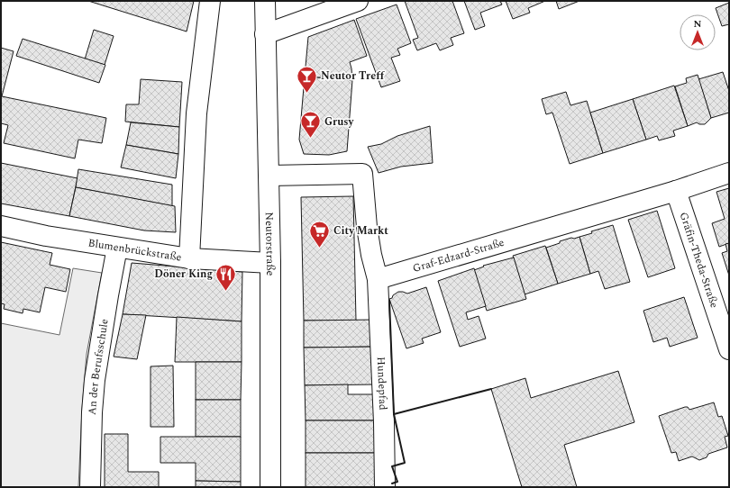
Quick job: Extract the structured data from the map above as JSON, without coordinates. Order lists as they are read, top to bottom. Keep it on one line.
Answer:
{"streets":{"street":["Neutorstraße","Blumenbrückstraße","Graf-Edzard-Straße","Gräfin-Theda-Straße","An der Berufsschule","Hundepfad"]},"crossings":[["Neutorstraße","Blumenbrückstraße"],["Blumenbrückstraße","An der Berufsschule"],["Graf-Edzard-Straße","Gräfin-Theda-Straße"],["Graf-Edzard-Straße","Hundepfad"]],"places":{"bar":["Neutor Treff","Grusy"],"supermarket":["City Markt"],"restaurant":["Döner King"]},"north":"top"}
